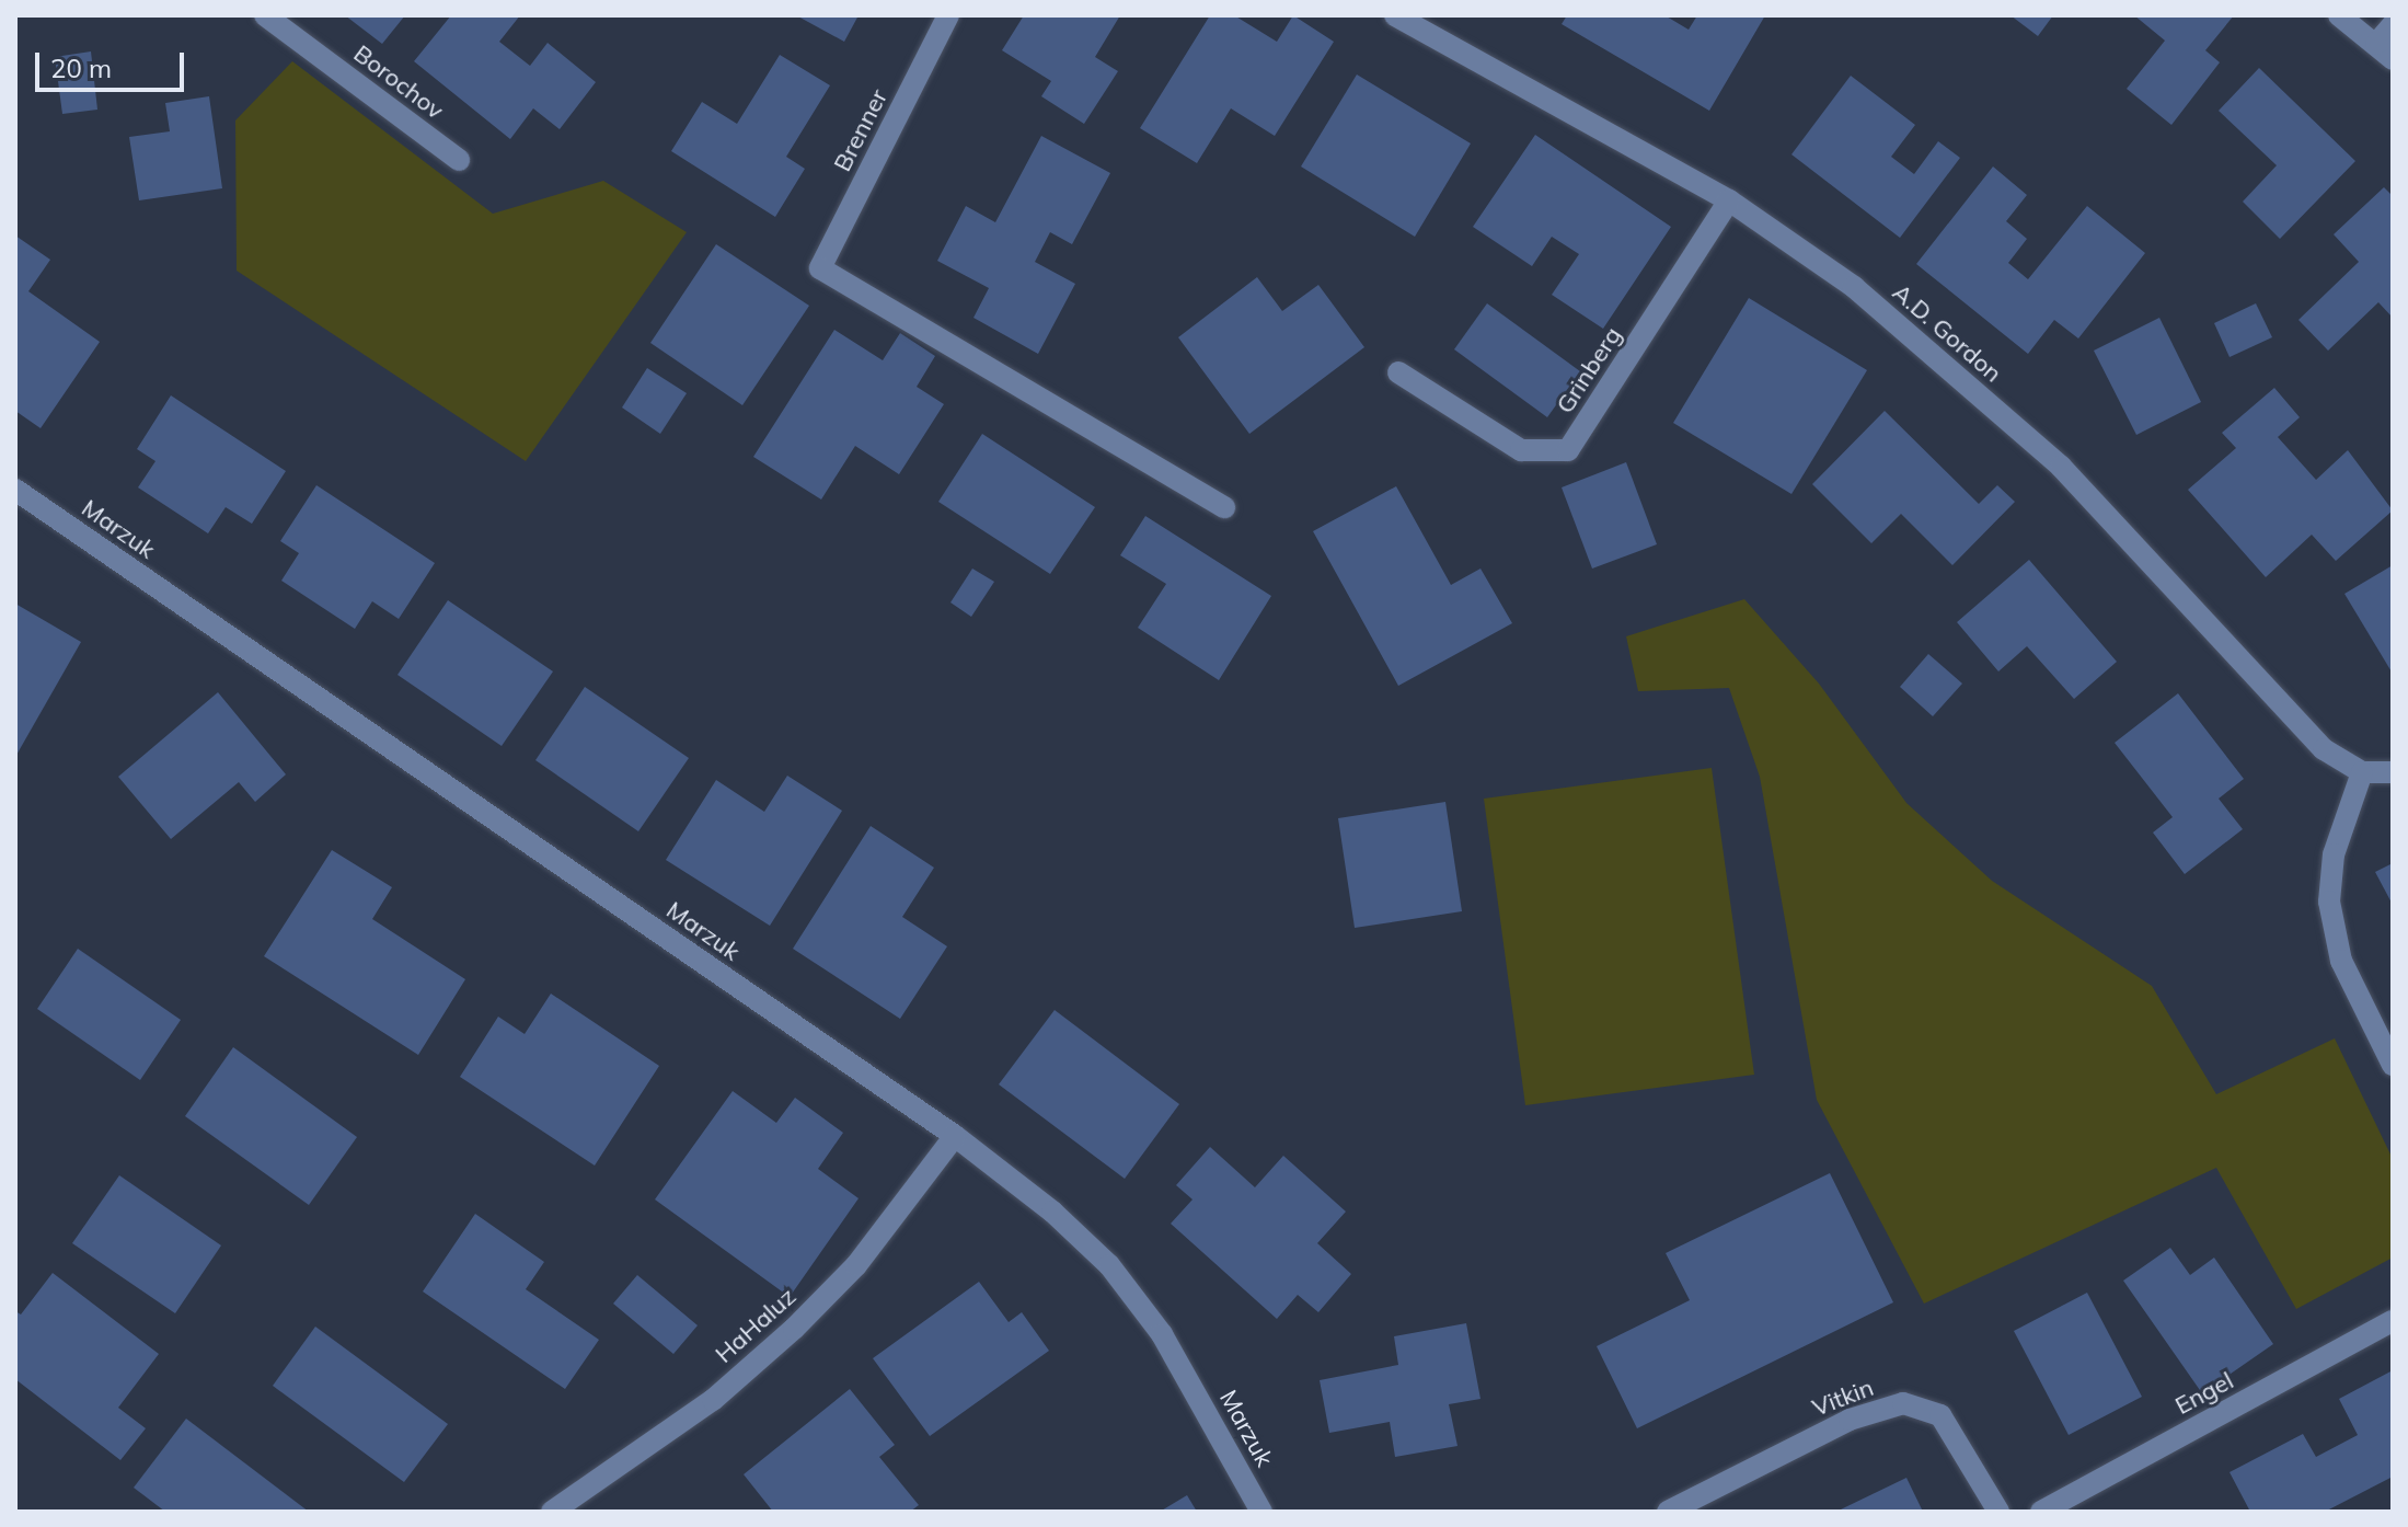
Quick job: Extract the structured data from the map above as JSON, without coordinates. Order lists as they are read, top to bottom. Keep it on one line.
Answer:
{"streets":{"street":["Borochov","Brenner","A.D. Gordon","Grinberg","Marzuk","HaHaluz","Engel","Vitkin"]},"crossings":[["A.D. Gordon","Grinberg"],["Marzuk","HaHaluz"]],"scale_bar":"20 m"}
